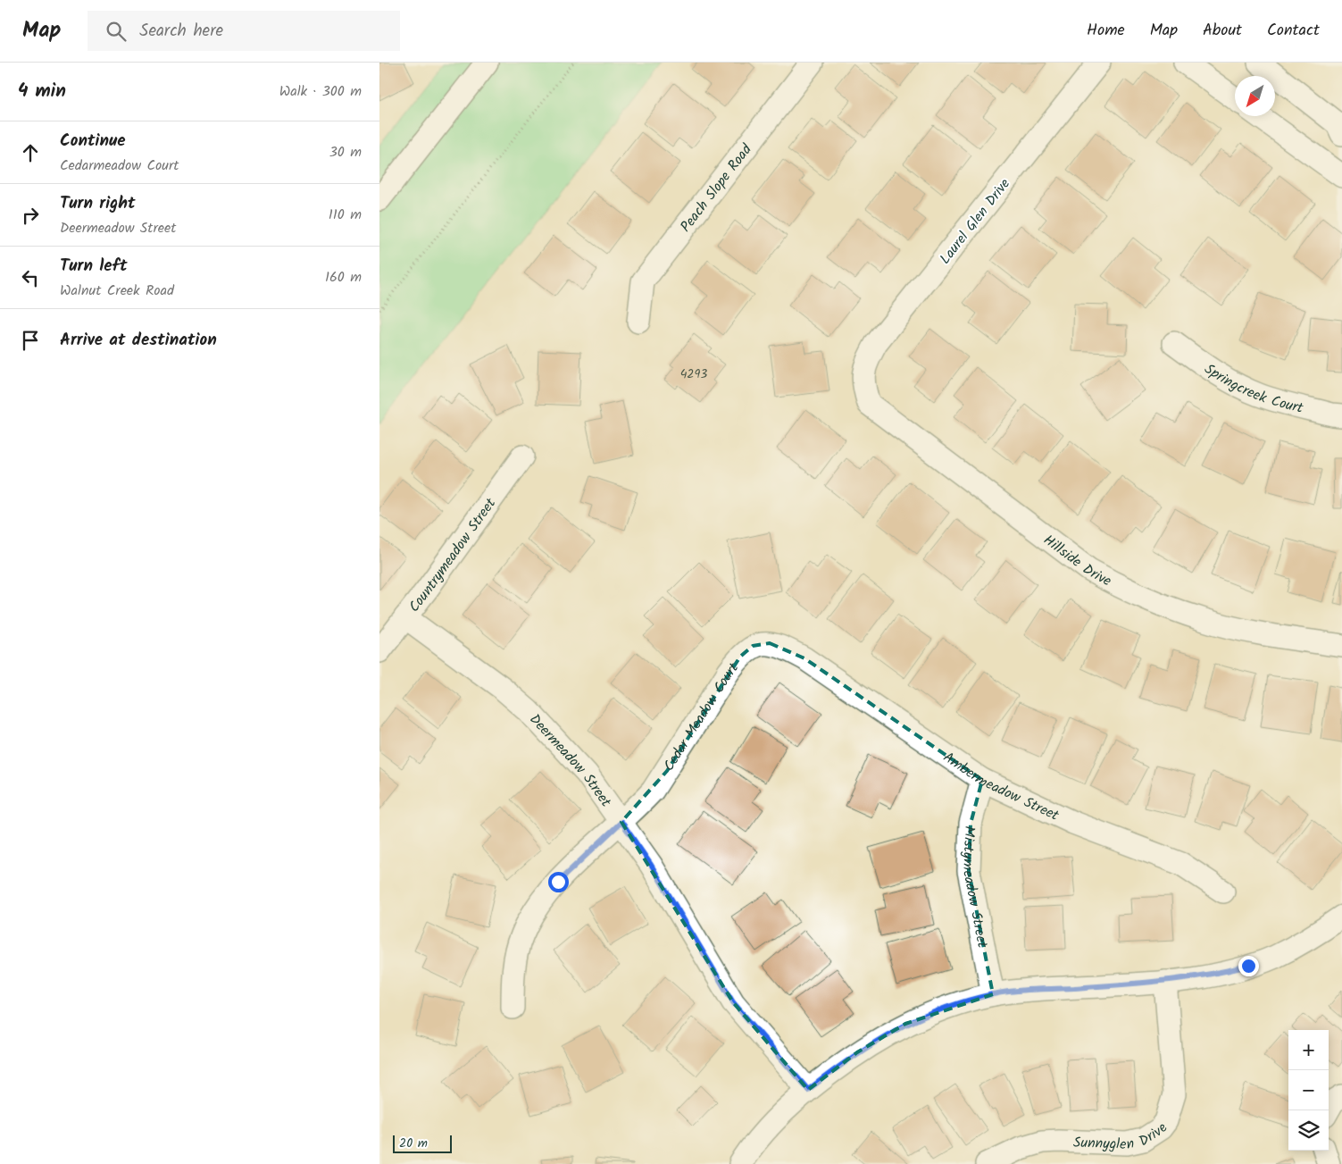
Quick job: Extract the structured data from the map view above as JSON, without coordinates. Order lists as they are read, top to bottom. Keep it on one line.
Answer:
{"streets":{"street":["Peach Slope Road","Laurel Glen Drive","Springcreek Court","Countrymeadow Street","Hillside Drive","Cedar Meadow Court","Deermeadow Street","Ambermeadow Street","Mistymeadow Street","Sunnyglen Drive"]},"crossings":[["Laurel Glen Drive","Hillside Drive"],["Countrymeadow Street","Deermeadow Street"],["Cedar Meadow Court","Deermeadow Street"],["Cedar Meadow Court","Ambermeadow Street"],["Ambermeadow Street","Mistymeadow Street"]],"house_numbers":["4293"],"scale_bar":"20 m","north":"bottom left","page":{"header":"Map","search":"Search here","nav":["Home","Map","About","Contact"],"heading":["4 min","Walk · 300 m"],"list":[["Continue","Cedarmeadow Court","30 m"],["Turn right","Deermeadow Street","110 m"],["Turn left","Walnut Creek Road","160 m"],"Arrive at destination"],"map_buttons":["+","−"],"scale":"20 m"}}
